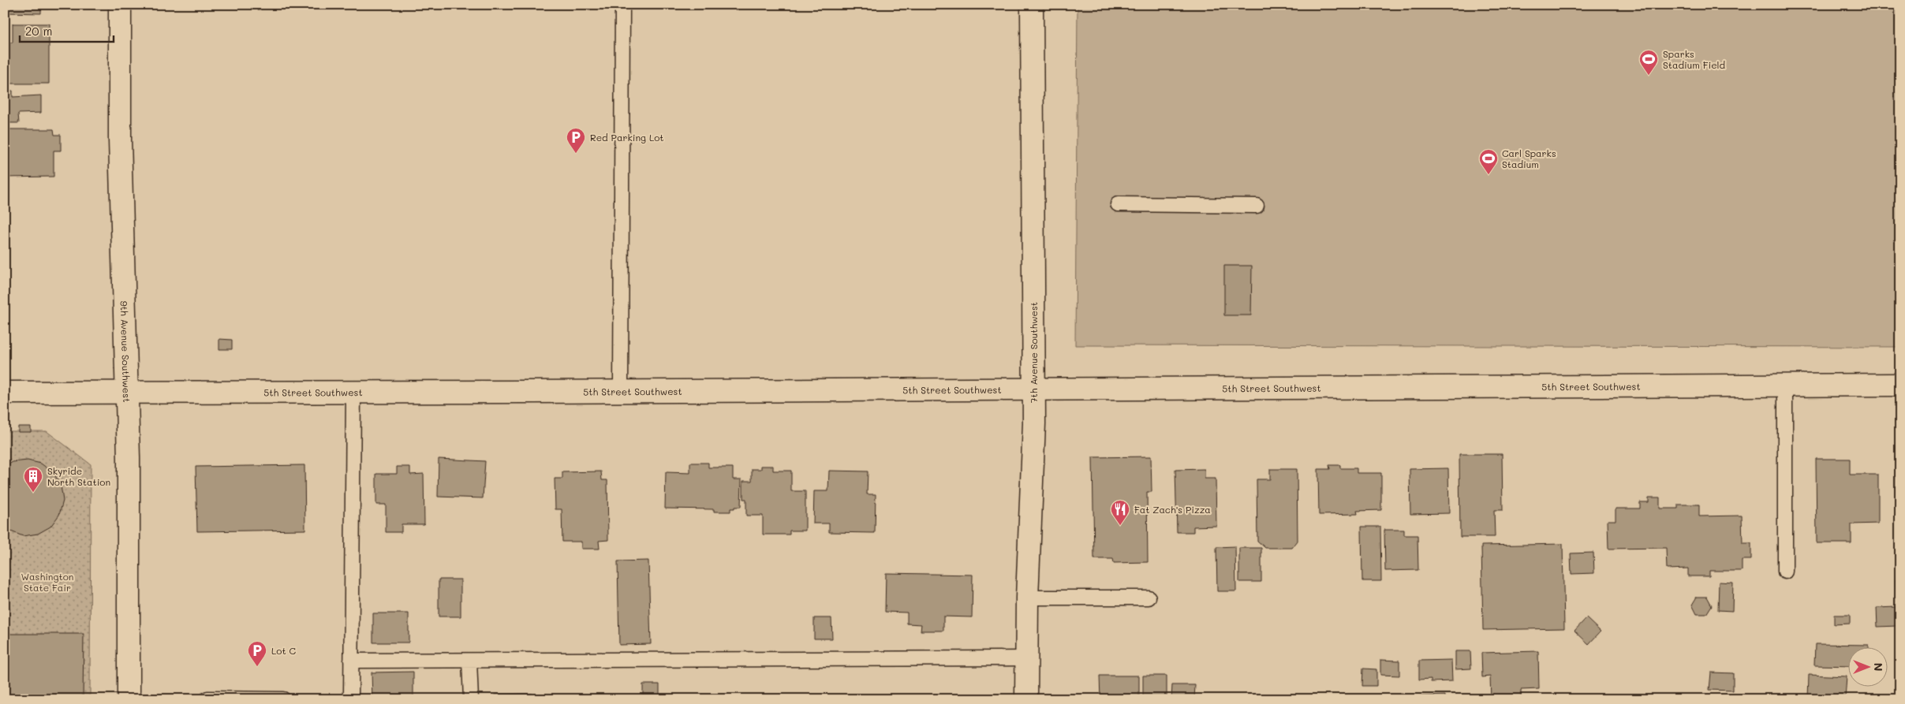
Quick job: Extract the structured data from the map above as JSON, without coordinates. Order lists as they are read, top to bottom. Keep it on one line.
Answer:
{"streets":{"main road":["9th Avenue Southwest","7th Avenue Southwest","5th Street Southwest"]},"crossings":[["9th Avenue Southwest","5th Street Southwest"],["7th Avenue Southwest","5th Street Southwest"]],"parks":["Washington State Fair"],"places":{"sports":["Sparks Stadium Field","Carl Sparks Stadium"],"parking":["Red Parking Lot","Lot C"],"building":["Skyride North Station"],"restaurant":["Fat Zach's Pizza"]},"scale_bar":"20 m","north":"right"}
